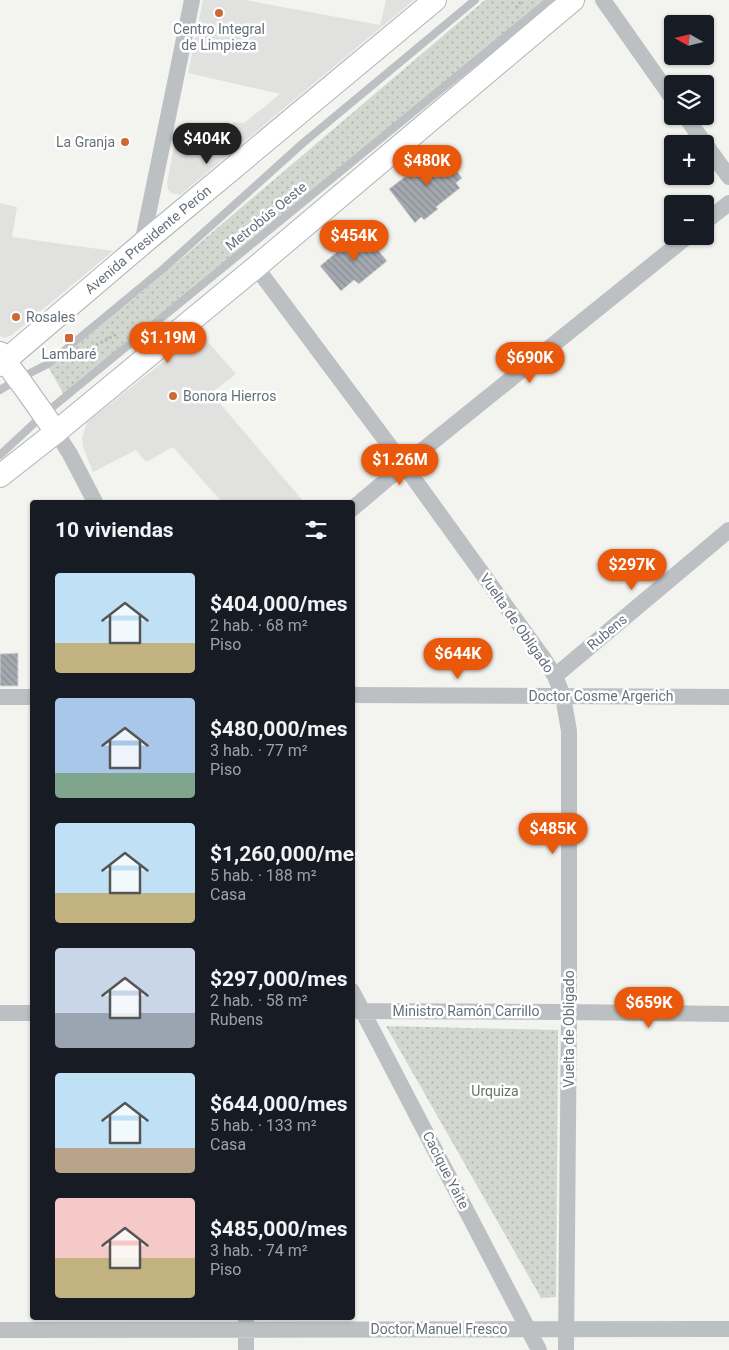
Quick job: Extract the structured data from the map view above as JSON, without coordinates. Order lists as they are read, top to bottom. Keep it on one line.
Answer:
{"streets":{"main road":["Avenida Presidente Perón"],"street":["Vuelta de Obligado","Rubens","Doctor Cosme Argerich","Ministro Ramón Carrillo","Cacique Yaite","Doctor Manuel Fresco"],"lane":["Metrobús Oeste"]},"crossings":[["Metrobús Oeste","Avenida Presidente Perón"],["Vuelta de Obligado","Rubens"],["Vuelta de Obligado","Doctor Cosme Argerich"],["Vuelta de Obligado","Ministro Ramón Carrillo"],["Vuelta de Obligado","Doctor Manuel Fresco"],["Ministro Ramón Carrillo","Cacique Yaite"],["Cacique Yaite","Doctor Manuel Fresco"]],"parks":["Urquiza"],"places":{"other":["Centro Integral de Limpieza","La Granja","Rosales","Bonora Hierros"],"transit":["Lambaré"]},"north":"left","page":{"map_buttons":["+","−"],"price":["$404K","$480K","$454K","$1.19M","$690K","$1.26M","$297K","$644K","$485K","$659K"],"heading":"10 viviendas","list":[{"name":"$404,000/mes","note":"2 hab. · 68 m² · Piso"},{"name":"$480,000/mes","note":"3 hab. · 77 m² · Piso"},{"name":"$1,260,000/mes","note":"5 hab. · 188 m² · Casa"},{"name":"$297,000/mes","note":"2 hab. · 58 m² · Rubens"},{"name":"$644,000/mes","note":"5 hab. · 133 m² · Casa"},{"name":"$485,000/mes","note":"3 hab. · 74 m² · Piso"}]}}
